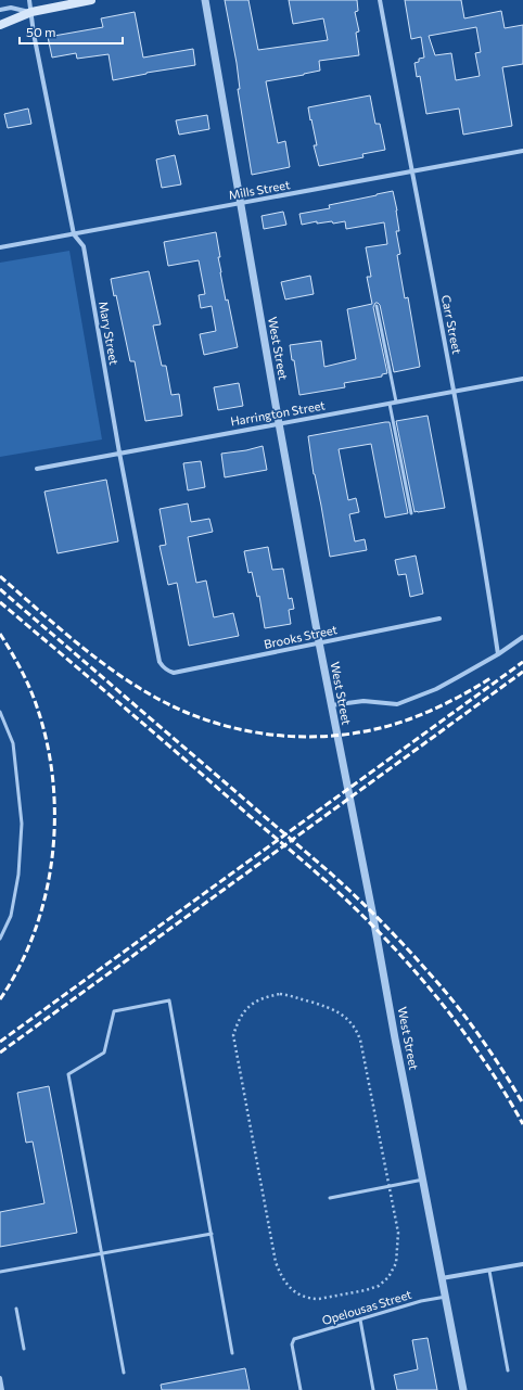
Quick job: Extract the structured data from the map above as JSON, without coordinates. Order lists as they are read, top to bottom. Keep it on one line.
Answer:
{"streets":{"street":["Mills Street","Carr Street","Mary Street","West Street","Harrington Street","Brooks Street"],"lane":["Opelousas Street"]},"crossings":[["Mills Street","Carr Street"],["Mills Street","Mary Street"],["Mills Street","West Street"],["Carr Street","Harrington Street"],["Mary Street","Harrington Street"],["Mary Street","Brooks Street"],["West Street","Harrington Street"],["West Street","Brooks Street"],["West Street","Opelousas Street"]],"scale_bar":"50 m"}
